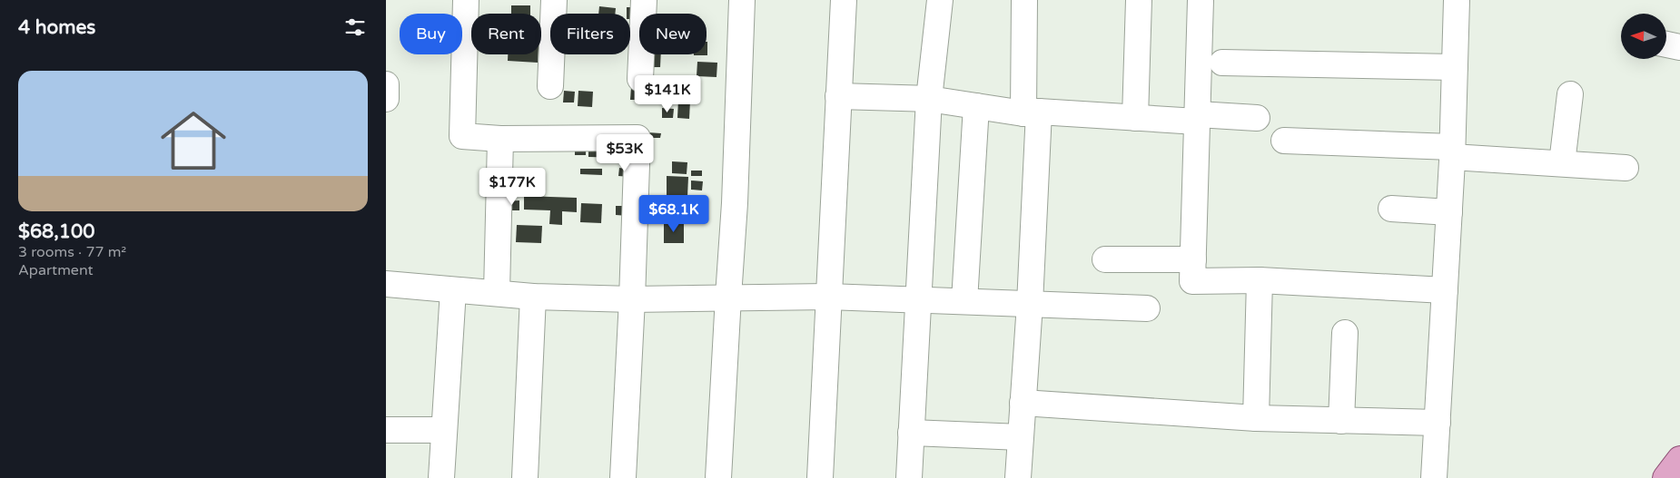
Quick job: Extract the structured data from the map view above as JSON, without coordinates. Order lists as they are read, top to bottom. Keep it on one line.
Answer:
{"north":"left","page":{"heading":"4 homes","chip":["Buy","Rent","Filters","New"],"list":[{"name":"$68,100","note":"3 rooms · 77 m² · Apartment"}],"price":["$141K","$53K","$177K","$68.1K"]}}
